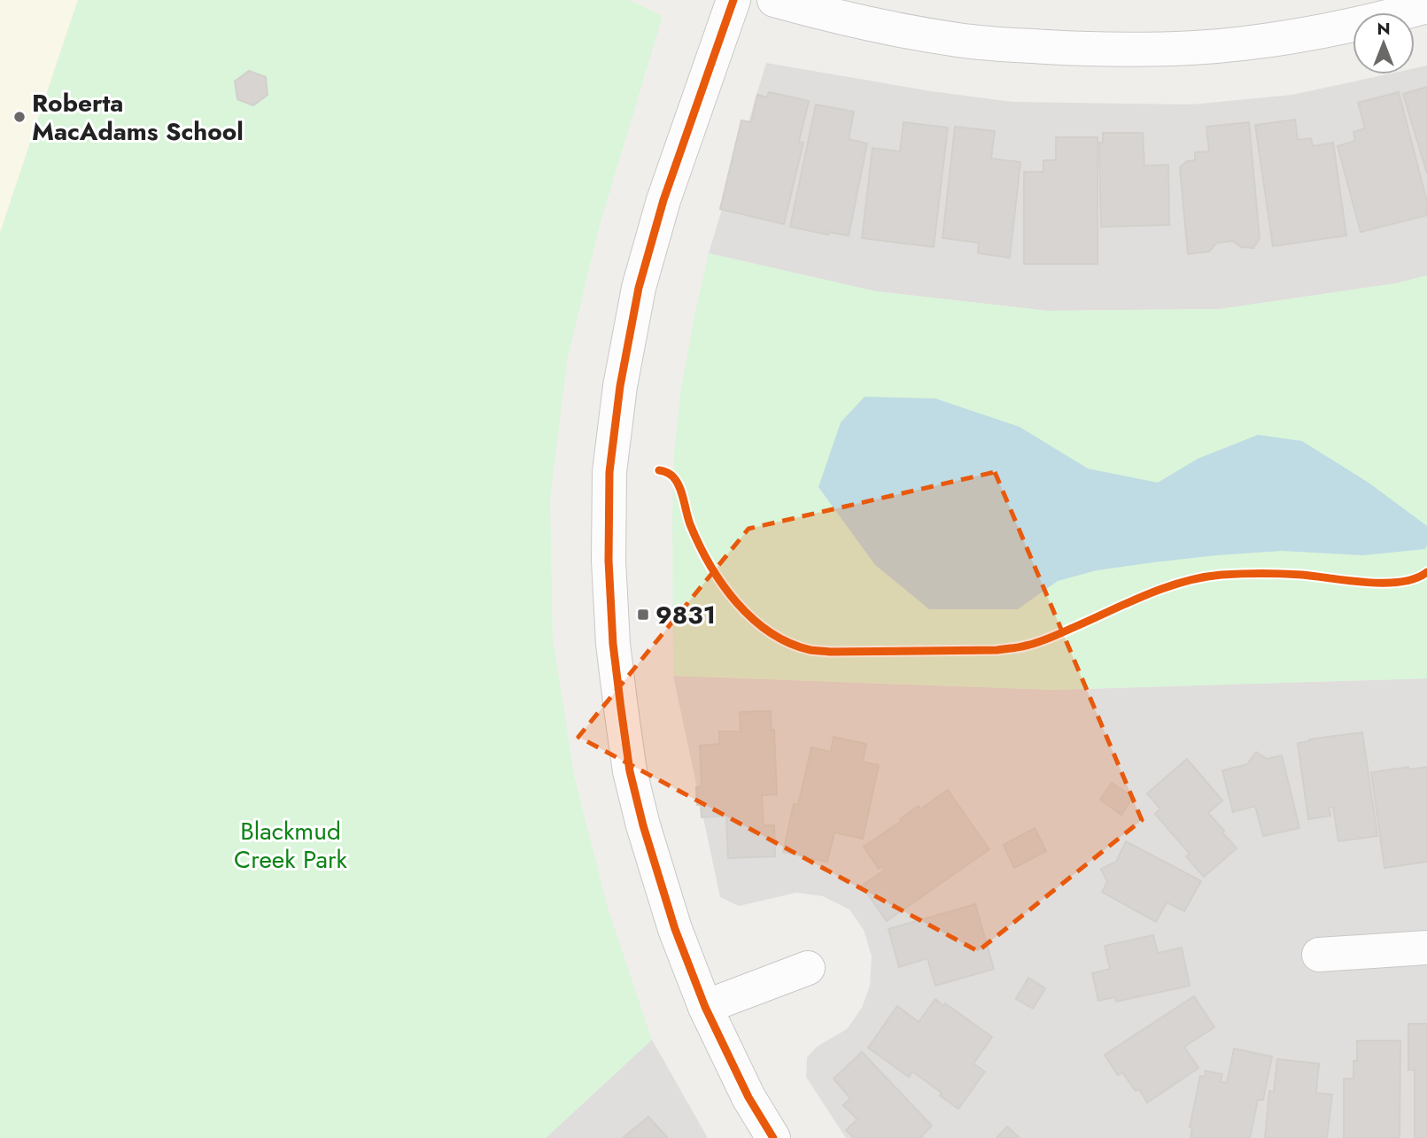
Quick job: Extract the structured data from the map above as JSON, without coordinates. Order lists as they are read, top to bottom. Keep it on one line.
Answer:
{"parks":["Blackmud Creek Park"],"places":{"other":["Roberta MacAdams School"],"transit":["9831"]},"north":"top"}
